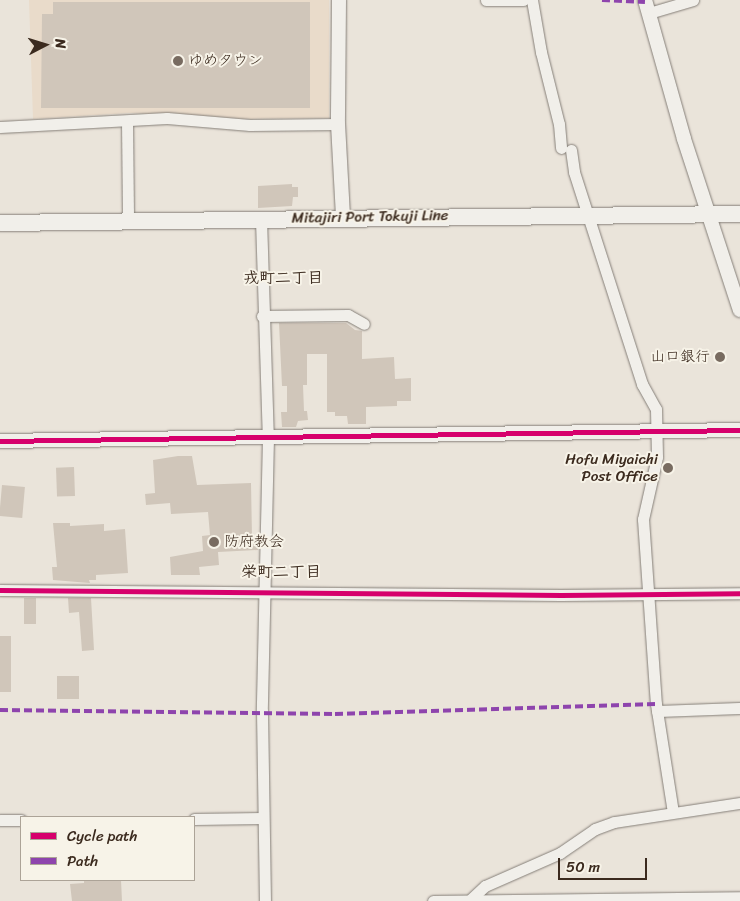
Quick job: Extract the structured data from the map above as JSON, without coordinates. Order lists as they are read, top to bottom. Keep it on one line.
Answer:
{"streets":{"main road":["Mitajiri Port Tokuji Line"]},"districts":["戎町二丁目","栄町二丁目"],"places":["ゆめタウン","山口銀行","Hofu Miyaichi Post Office","防府教会"],"legend":["Cycle path","Path"],"scale_bar":"50 m","north":"right"}
